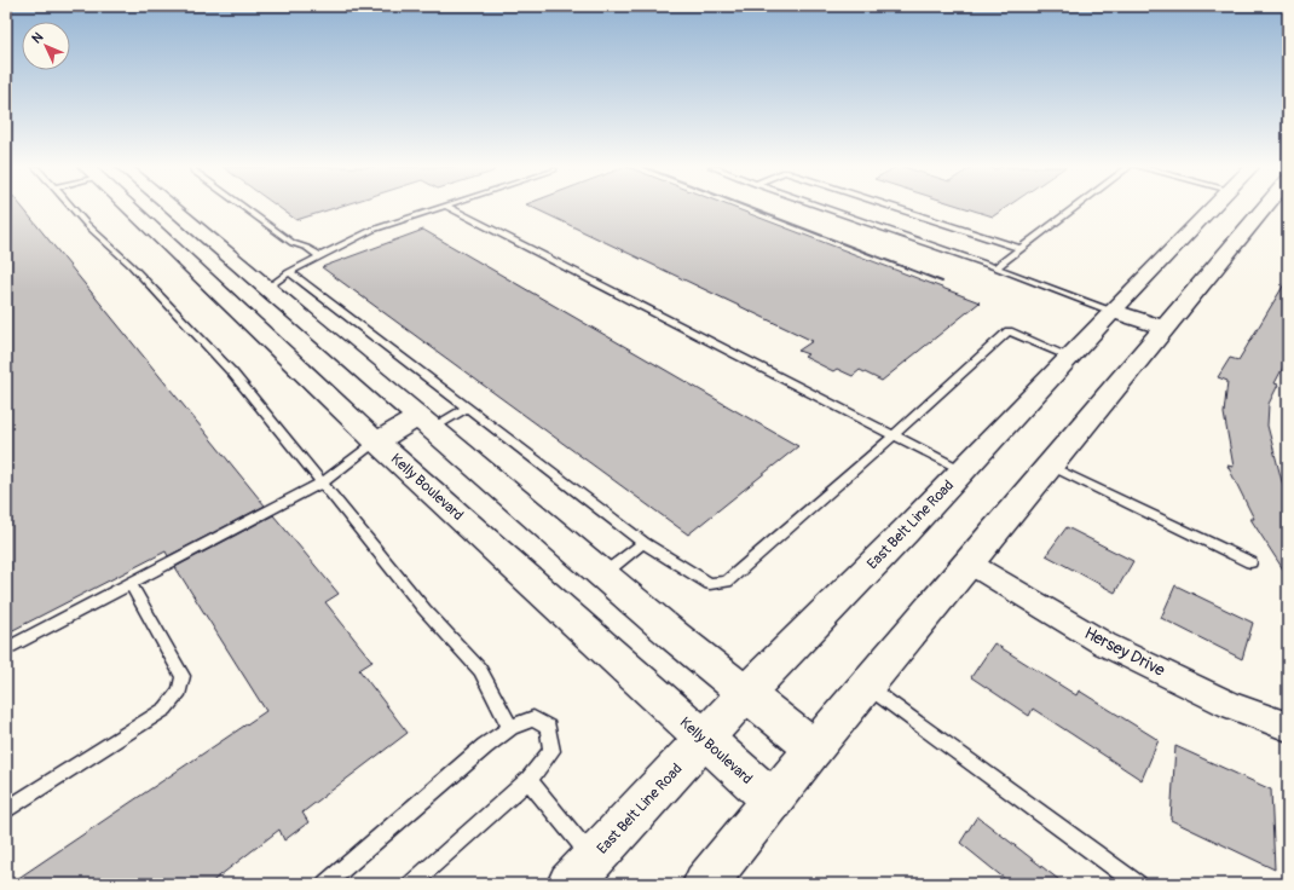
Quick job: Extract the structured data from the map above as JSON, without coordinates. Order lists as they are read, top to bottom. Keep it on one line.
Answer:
{"streets":{"main road":["Kelly Boulevard","East Belt Line Road"],"street":["Hersey Drive"]},"crossings":[["Kelly Boulevard","East Belt Line Road"]],"north":"top left"}
